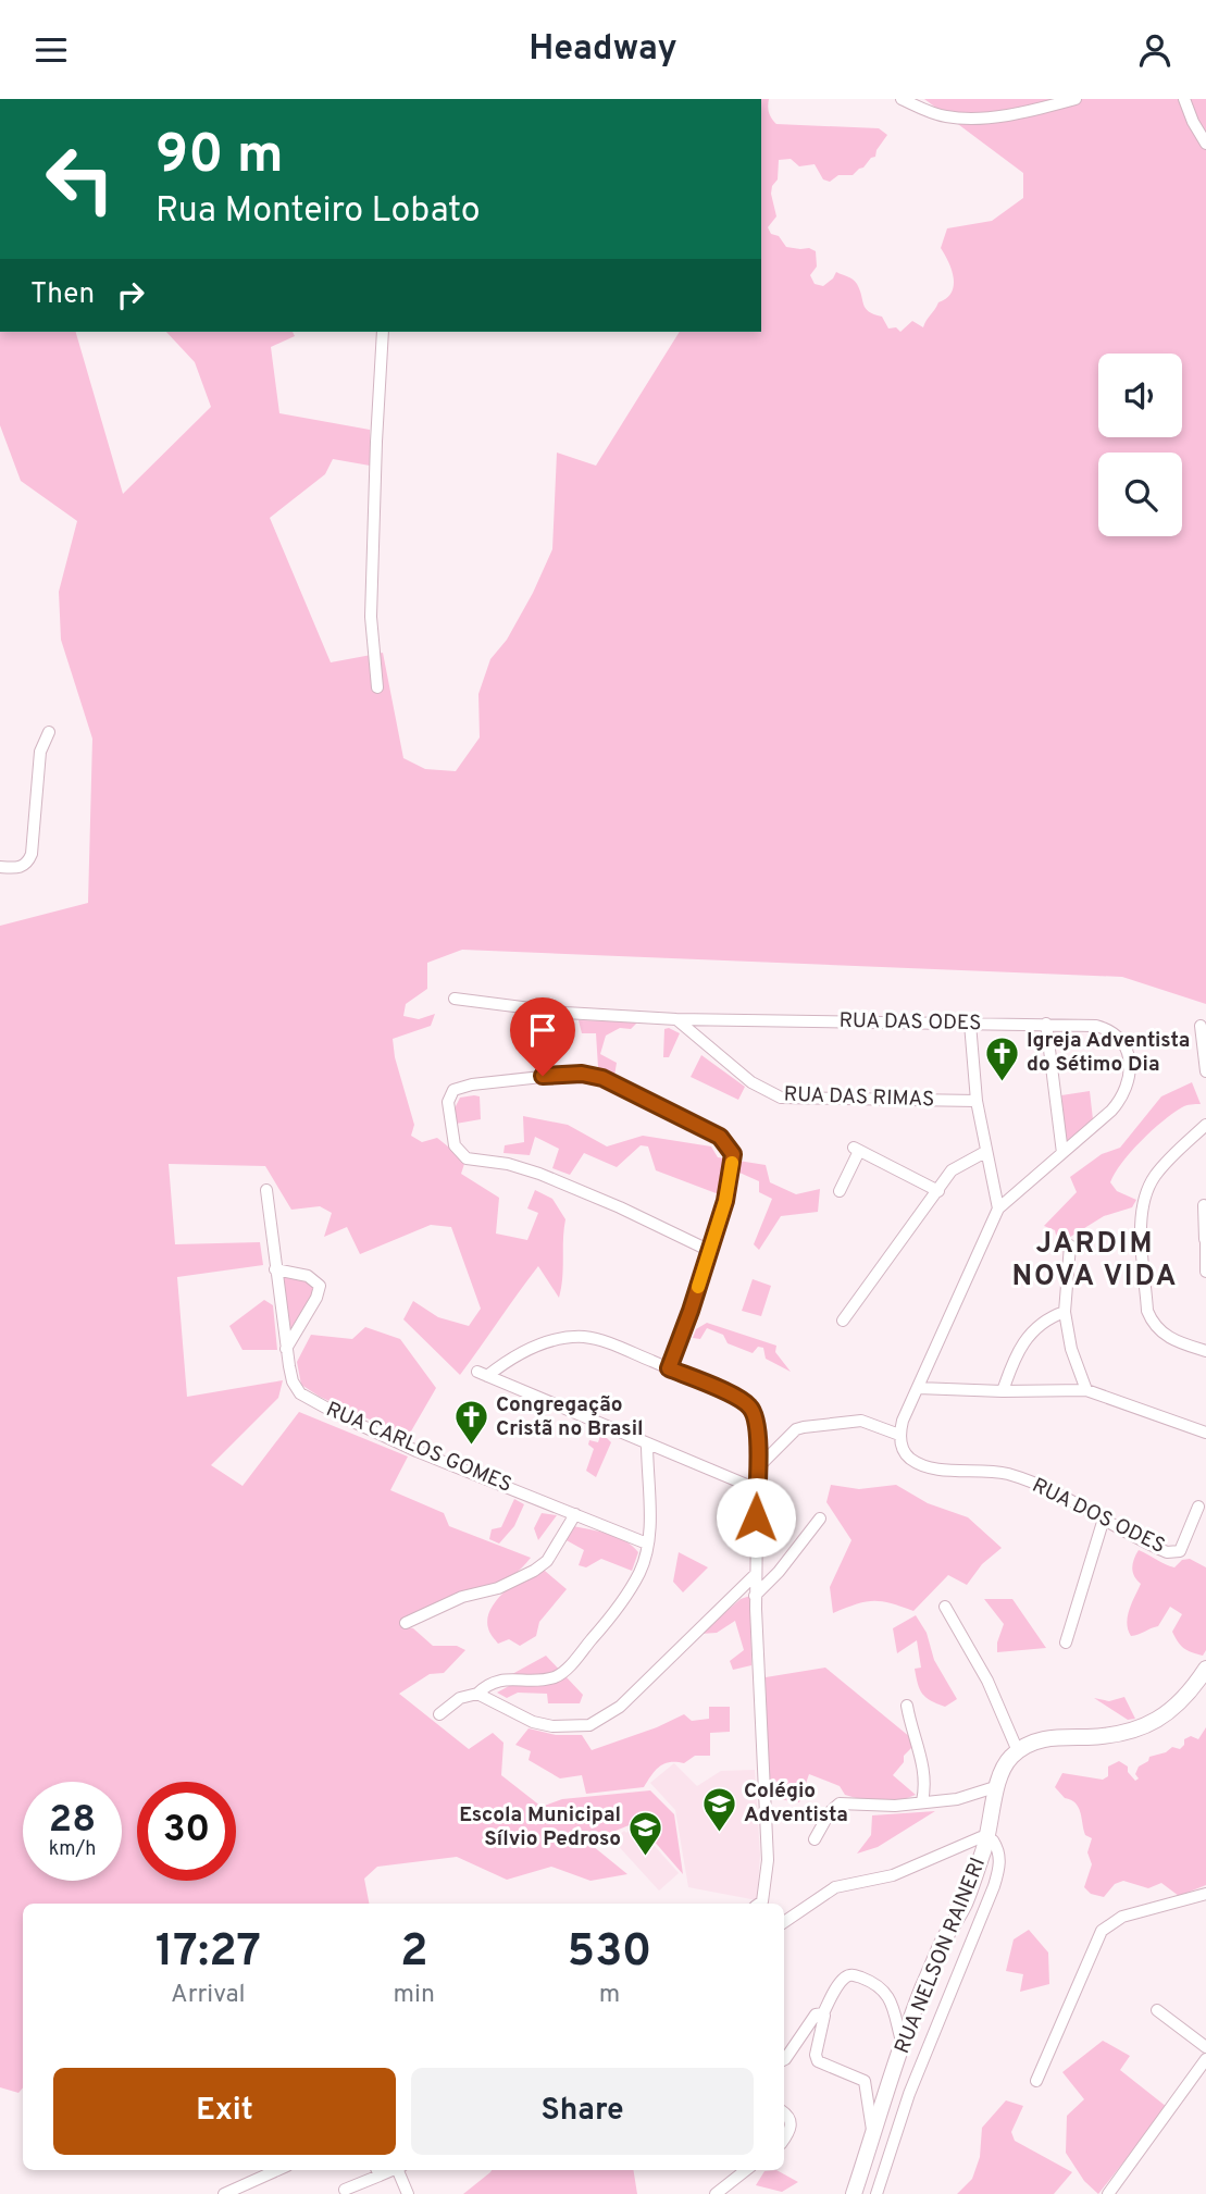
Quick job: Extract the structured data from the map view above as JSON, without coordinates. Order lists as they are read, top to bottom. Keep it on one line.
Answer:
{"streets":{"main road":["RUA NELSON RAINERI"],"street":["RUA DAS ODES","RUA DAS RIMAS","RUA CARLOS GOMES","RUA DOS ODES"]},"crossings":[["RUA DAS ODES","RUA DAS RIMAS"]],"districts":["JARDIM NOVA VIDA"],"places":{"church":["Igreja Adventista do Sétimo Dia","Congregação Cristã no Brasil"],"school or university":["Colégio Adventista","Escola Municipal Sílvio Pedroso"]},"page":{"header":"Headway","turn":["90 m","Rua Monteiro Lobato"],"then":"Then","speed":"28 km/h","limit":"30","eta":["17:27","Arrival","2","min","530","m"],"buttons":["Exit","Share"]}}
